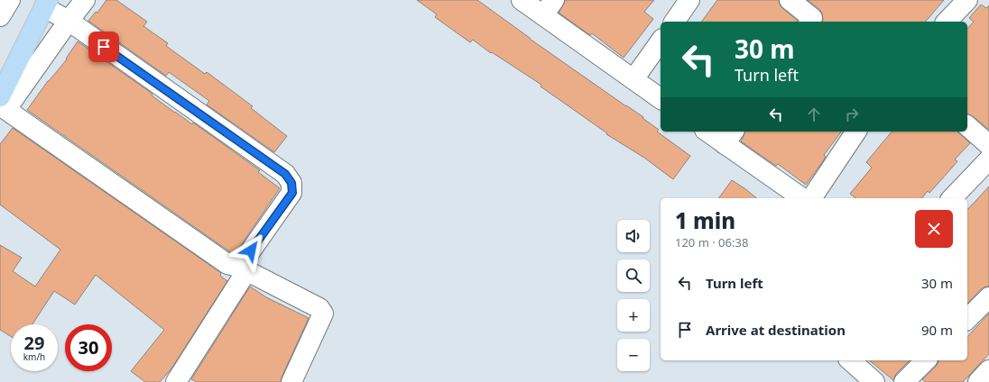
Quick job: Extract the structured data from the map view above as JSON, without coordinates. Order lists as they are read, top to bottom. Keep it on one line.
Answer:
{"page":{"turn":["30 m","Turn left"],"heading":["1 min","120 m · 06:38"],"map_buttons":["+","−"],"list":[{"name":"Turn left","value":"30 m"},{"name":"Arrive at destination","value":"90 m"}],"speed":"29 km/h","limit":"30"}}
